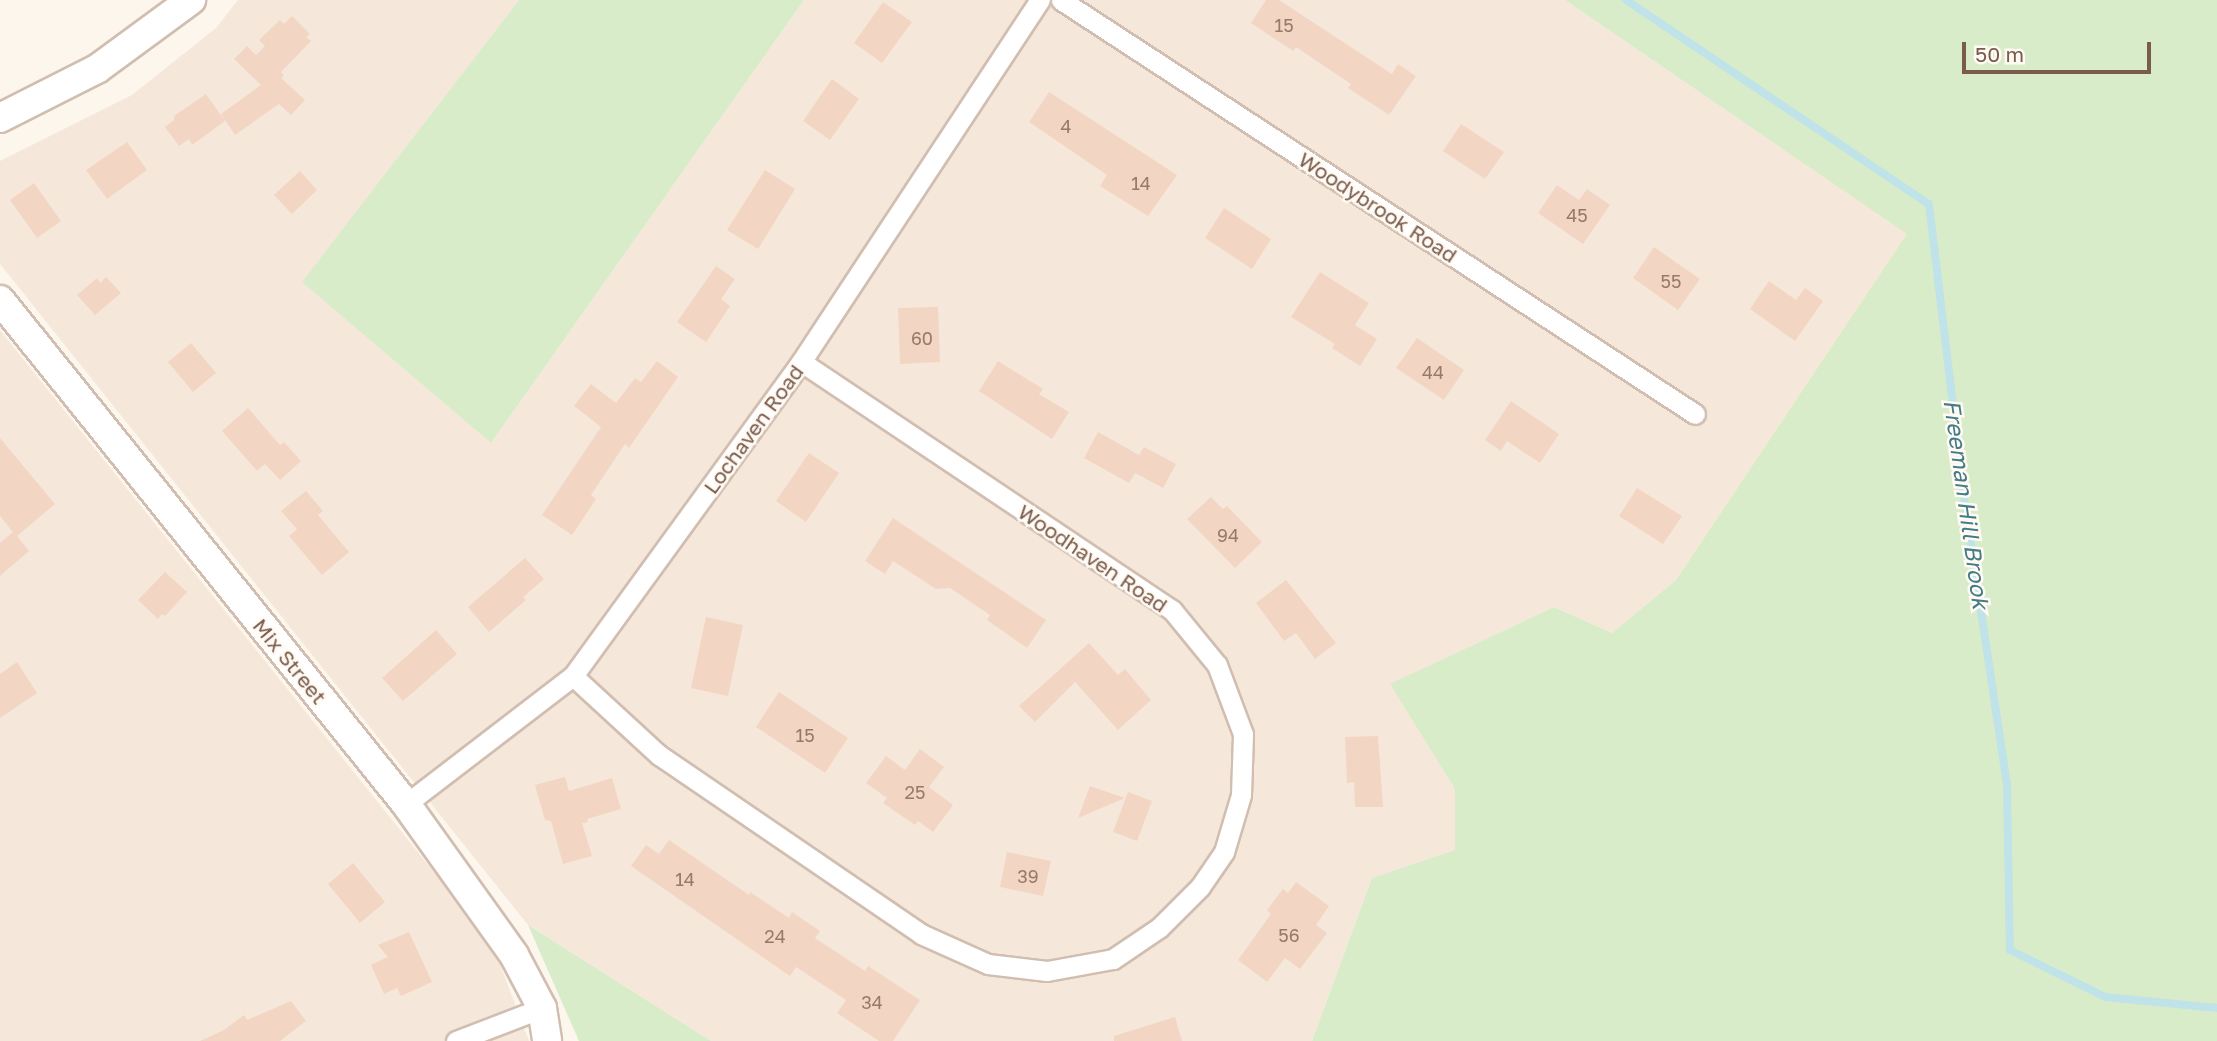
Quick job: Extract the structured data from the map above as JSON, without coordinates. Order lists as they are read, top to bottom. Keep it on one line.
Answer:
{"streets":{"main road":["Mix Street"],"street":["Woodybrook Road","Lochaven Road","Woodhaven Road"]},"crossings":[["Lochaven Road","Woodhaven Road"],["Lochaven Road","Mix Street"]],"water":["Freeman Hill Brook"],"house_numbers":["15","4","14","45","55","60","44","94","15","25","39","14","56","24","34"],"scale_bar":"50 m"}
